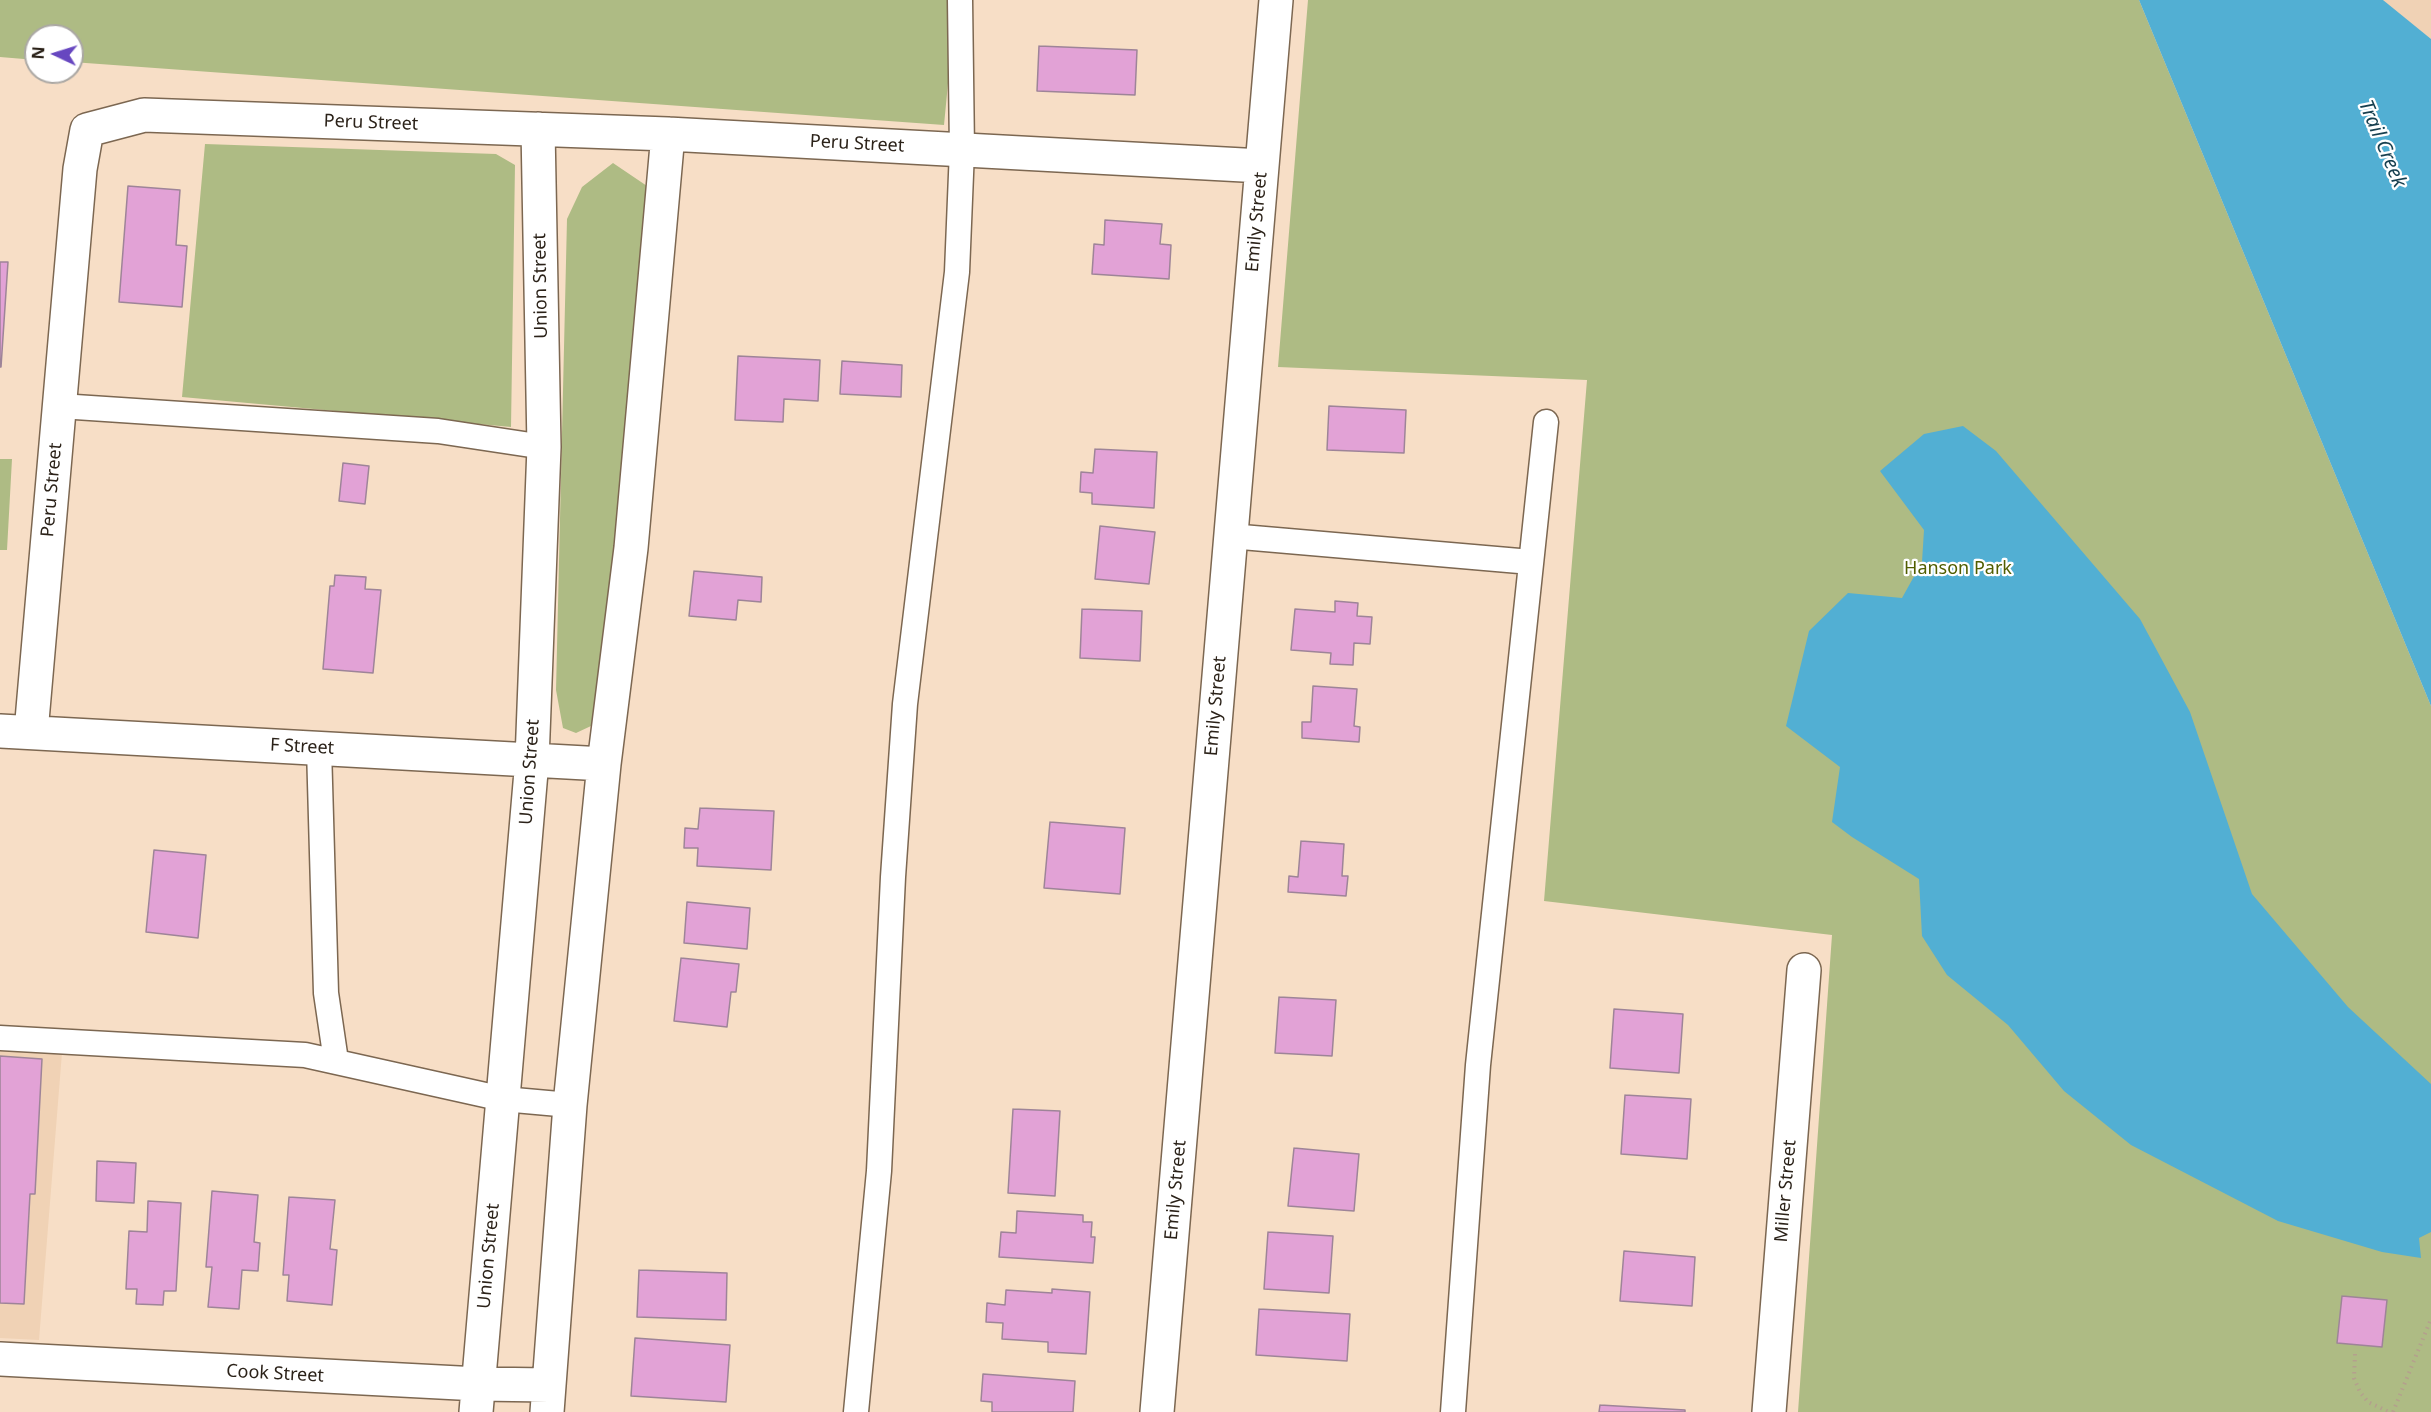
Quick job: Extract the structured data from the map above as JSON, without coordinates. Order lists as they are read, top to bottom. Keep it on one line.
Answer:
{"streets":{"street":["Peru Street","Emily Street","Union Street","F Street","Miller Street","Cook Street"]},"crossings":[["Peru Street","Emily Street"],["Peru Street","Union Street"],["Peru Street","F Street"],["Union Street","F Street"],["Union Street","Cook Street"]],"water":["Trail Creek"],"parks":["Hanson Park"],"north":"left"}
